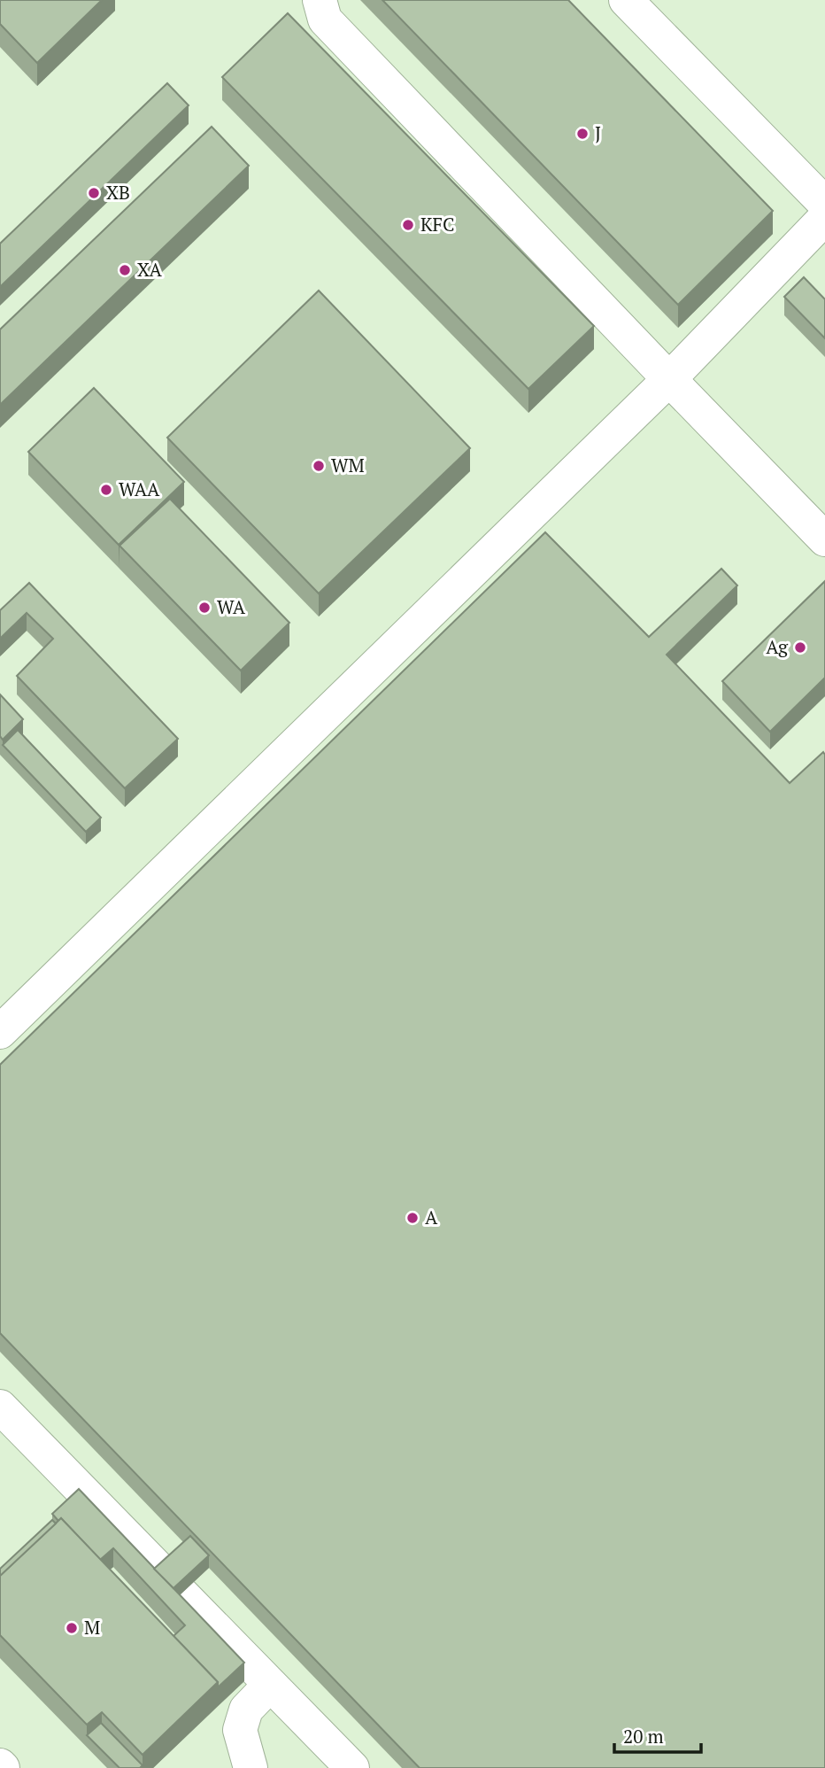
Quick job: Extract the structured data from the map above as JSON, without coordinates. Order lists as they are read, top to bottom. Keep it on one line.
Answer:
{"places":["J","XB","KFC","XA","WM","WAA","WA","Ag","A","M"],"scale_bar":"20 m"}
